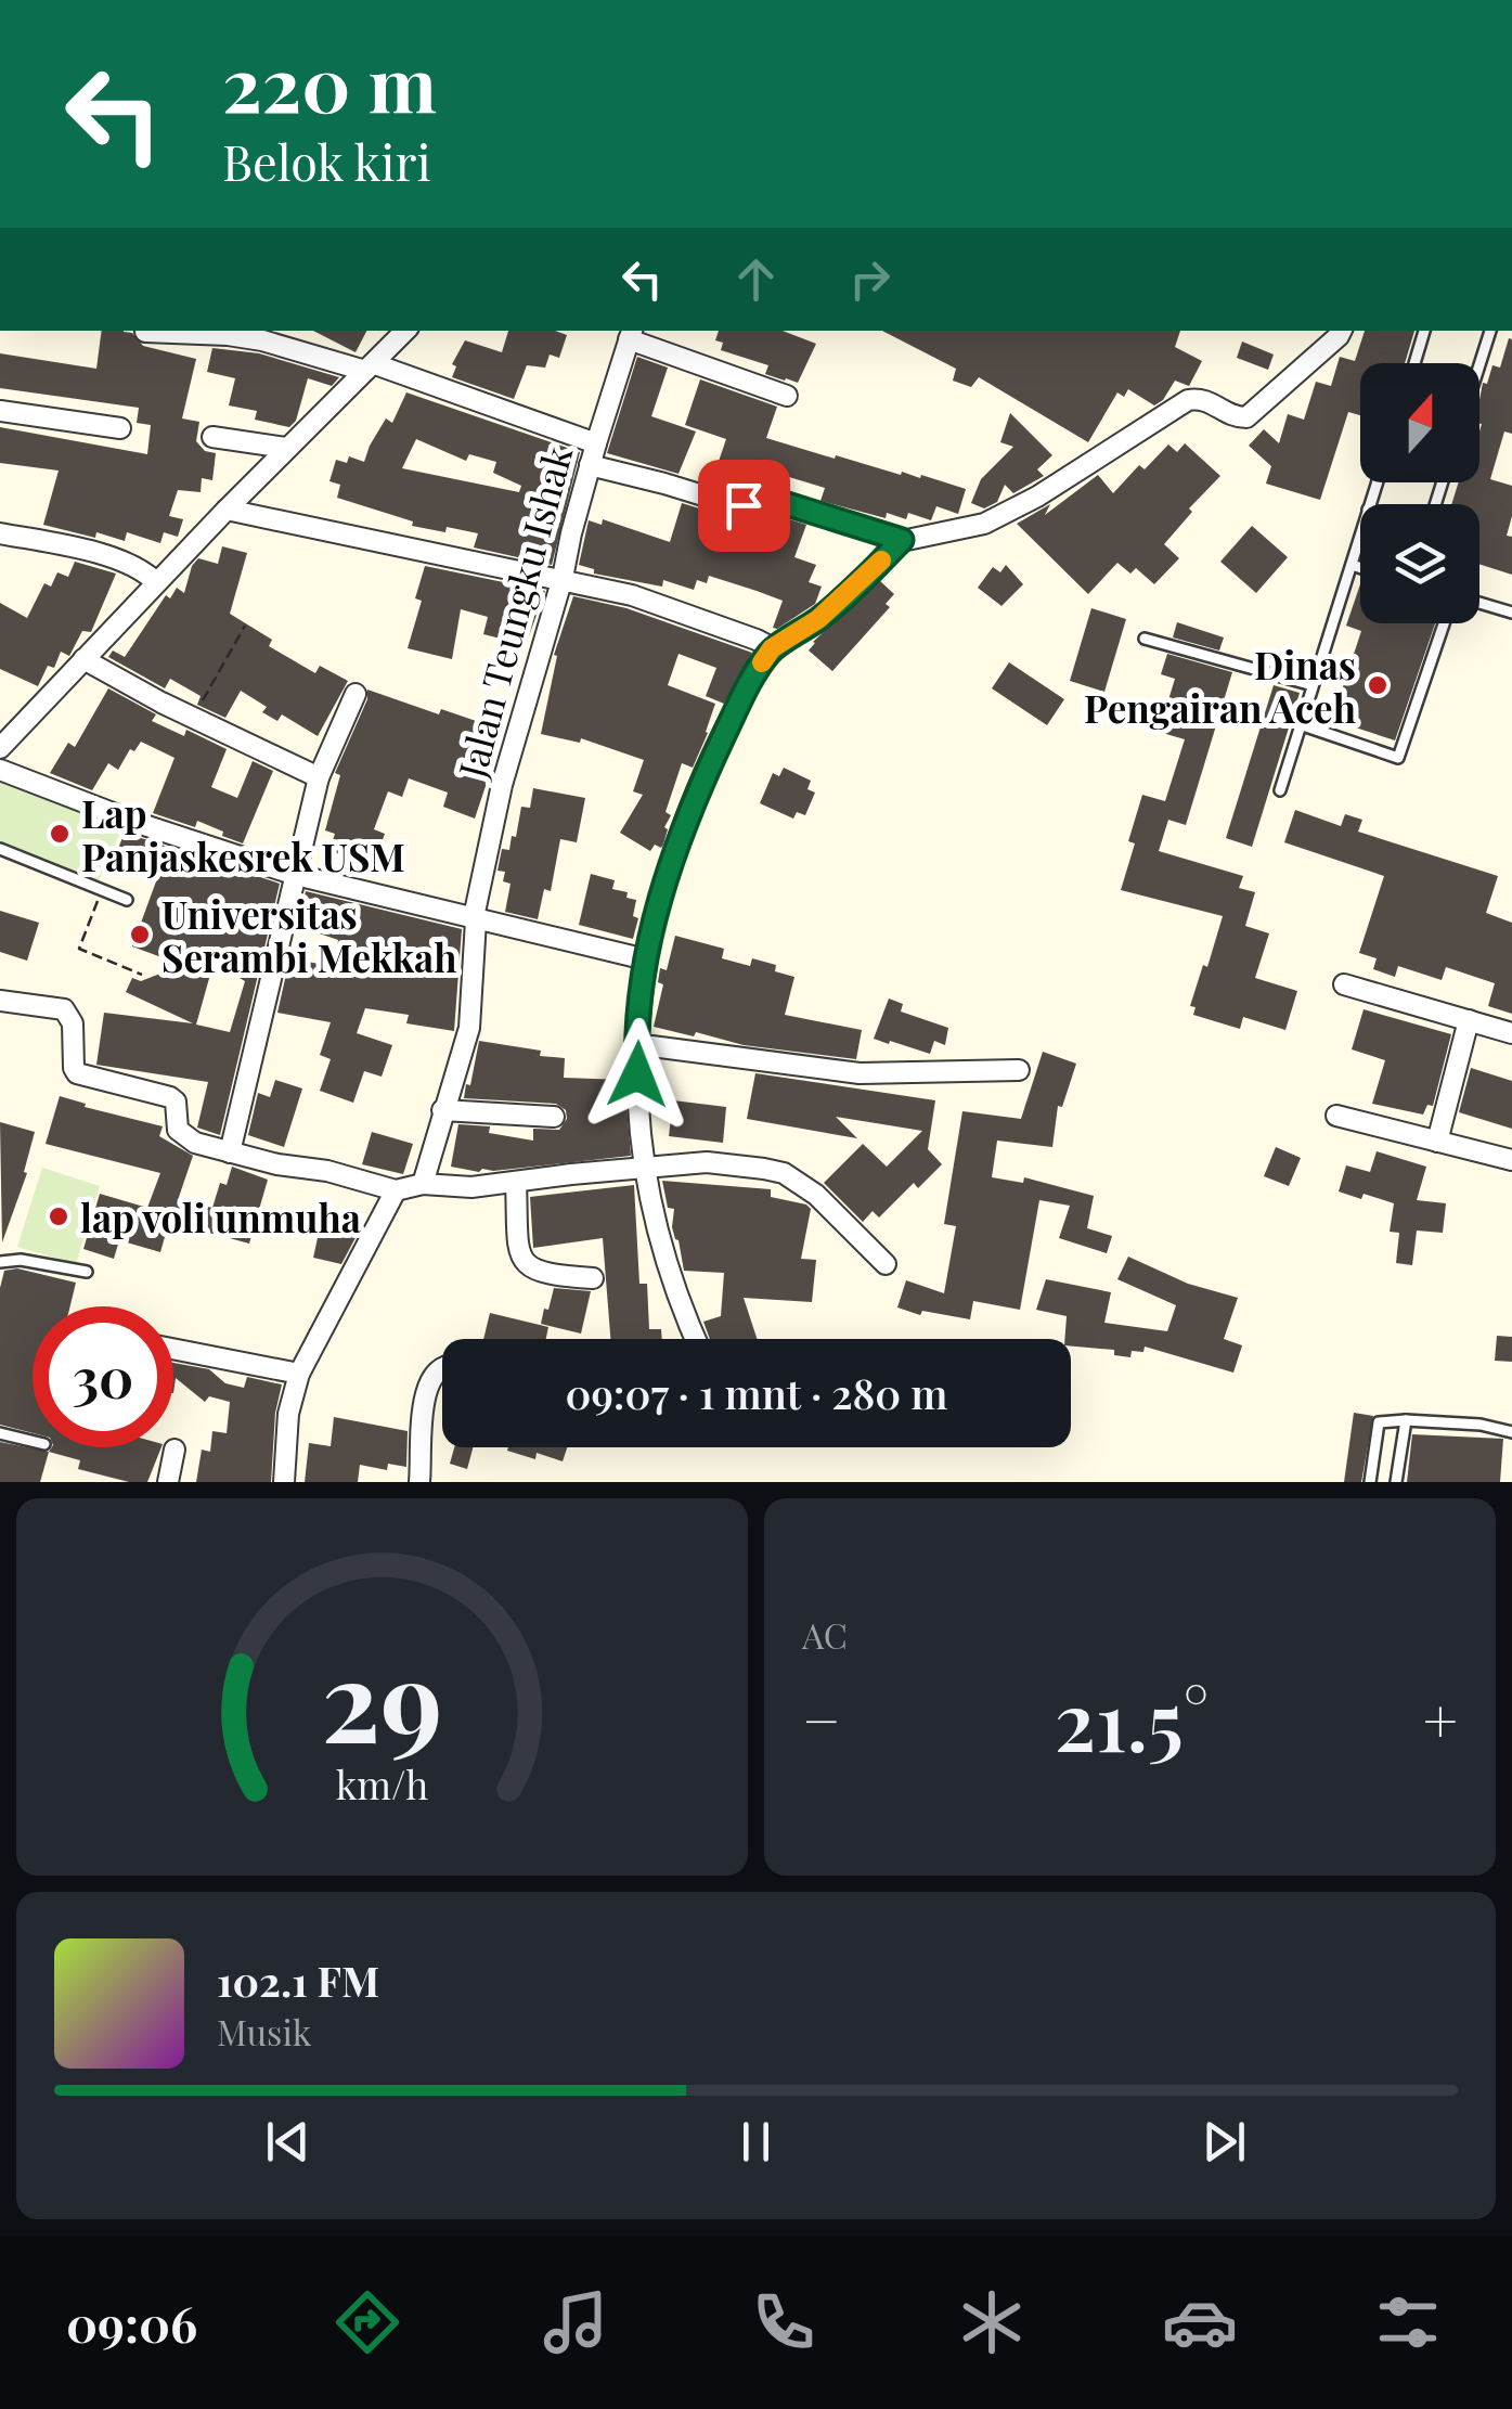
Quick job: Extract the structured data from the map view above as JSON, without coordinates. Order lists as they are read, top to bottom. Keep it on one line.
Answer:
{"streets":{"street":["Jalan Teungku Ishak"]},"places":["Dinas Pengairan Aceh","Lap Panjaskesrek USM","Universitas Serambi Mekkah","lap voli unmuha"],"north":"top","page":{"turn":["220 m","Belok kiri"],"limit":"30","trip":"09:07 · 1 mnt · 280 m","tile":"AC","heat":["−","21.5°","+"],"song":["102.1 FM","Musik"],"tabs":"09:06","gauge":["29","km/h"]}}
